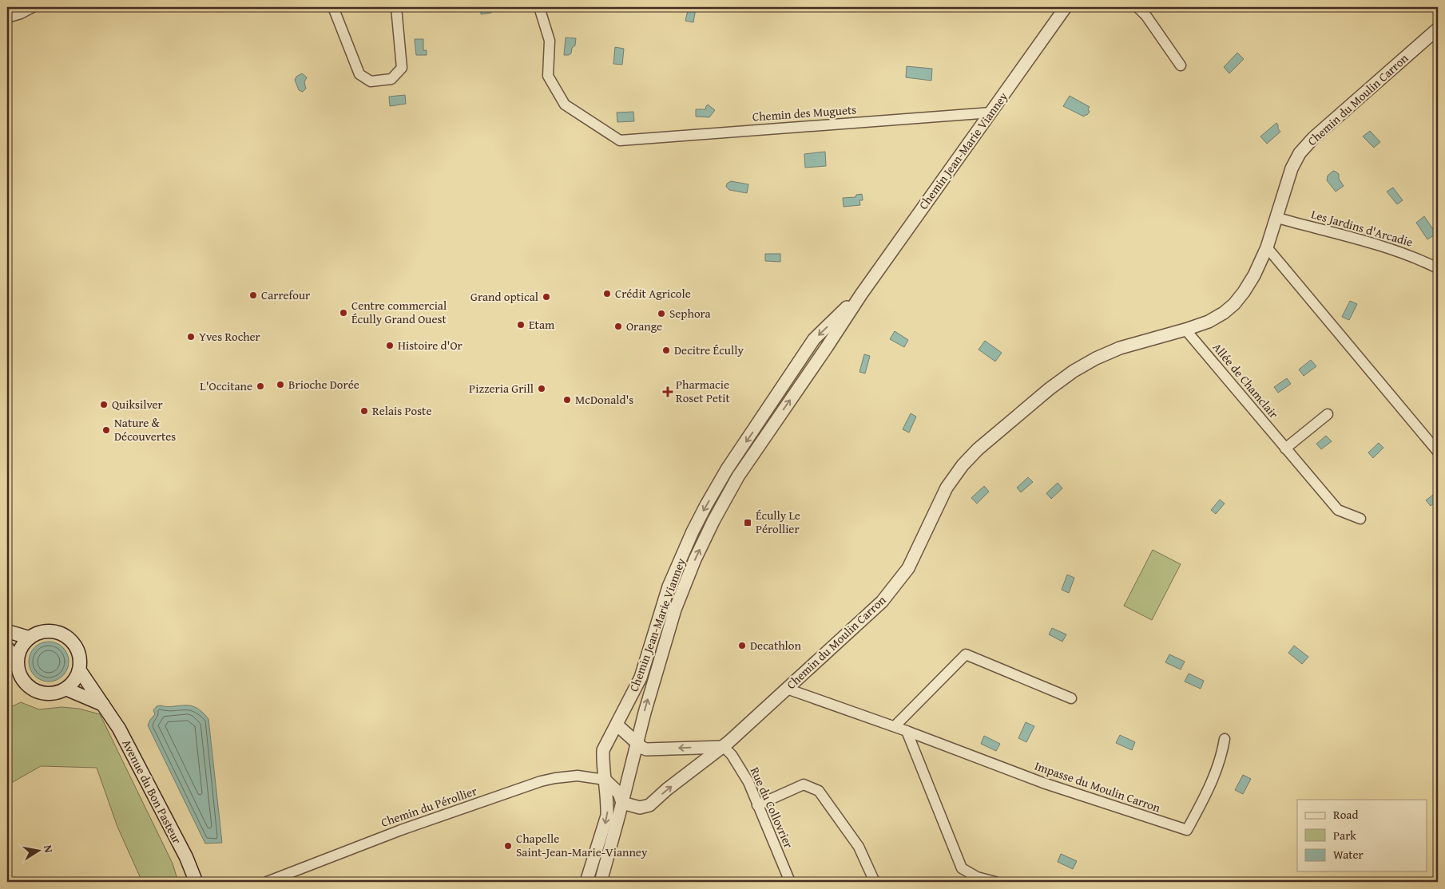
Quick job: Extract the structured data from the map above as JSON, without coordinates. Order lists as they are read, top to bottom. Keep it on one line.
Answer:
{"streets":{"main road":["Avenue du Bon Pasteur"],"street":["Chemin du Moulin Carron","Chemin des Muguets","Chemin Jean-Marie Vianney","Les Jardins d'Arcadie","Allée de Chamclair","Impasse du Moulin Carron","Chemin du Pérollier","Rue du Collovrier"]},"crossings":[["Chemin du Moulin Carron","Chemin Jean-Marie Vianney"],["Chemin du Moulin Carron","Les Jardins d'Arcadie"],["Chemin du Moulin Carron","Allée de Chamclair"],["Chemin du Moulin Carron","Impasse du Moulin Carron"],["Chemin du Moulin Carron","Rue du Collovrier"],["Chemin des Muguets","Chemin Jean-Marie Vianney"],["Chemin Jean-Marie Vianney","Chemin du Pérollier"]],"places":{"other":["Crédit Agricole","Carrefour","Grand optical","Centre commercial Écully Grand Ouest","Sephora","Etam","Orange","Yves Rocher","Histoire d'Or","Decitre Écully","Brioche Dorée","L'Occitane","Pizzeria Grill","McDonald's","Quiksilver","Relais Poste","Nature & Découvertes","Decathlon","Chapelle Saint-Jean-Marie-Vianney"],"health":["Pharmacie Roset Petit"],"transit":["Écully Le Pérollier"]},"legend":["Road","Park","Water"],"north":"right"}
